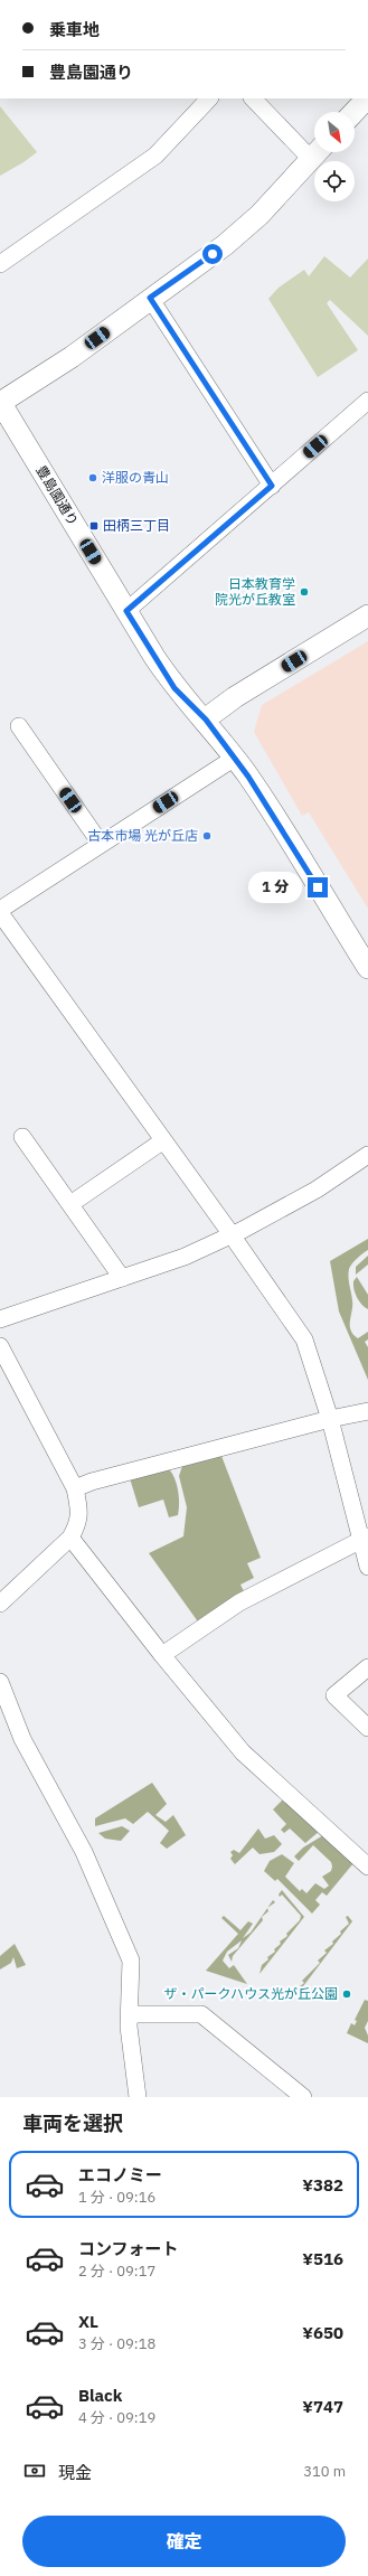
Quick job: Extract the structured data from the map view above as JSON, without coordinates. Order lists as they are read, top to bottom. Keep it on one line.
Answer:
{"streets":{"street":["豊島園通り"]},"places":{"other":["洋服の青山","日本教育学 院光が丘教室","古本市場 光が丘店","ザ・パークハウス光が丘公園"],"transit":["田柄三丁目"]},"north":"bottom right","page":{"banner":["乗車地","豊島園通り"],"bubble":"1 分","heading":"車両を選択","list":[{"name":"エコノミー","note":"1 分 · 09:16","value":"¥382"},{"name":"コンフォート","note":"2 分 · 09:17","value":"¥516"},{"name":"XL","note":"3 分 · 09:18","value":"¥650"},{"name":"Black","note":"4 分 · 09:19","value":"¥747"}],"pay":["現金","310 m"],"buttons":"確定"}}
